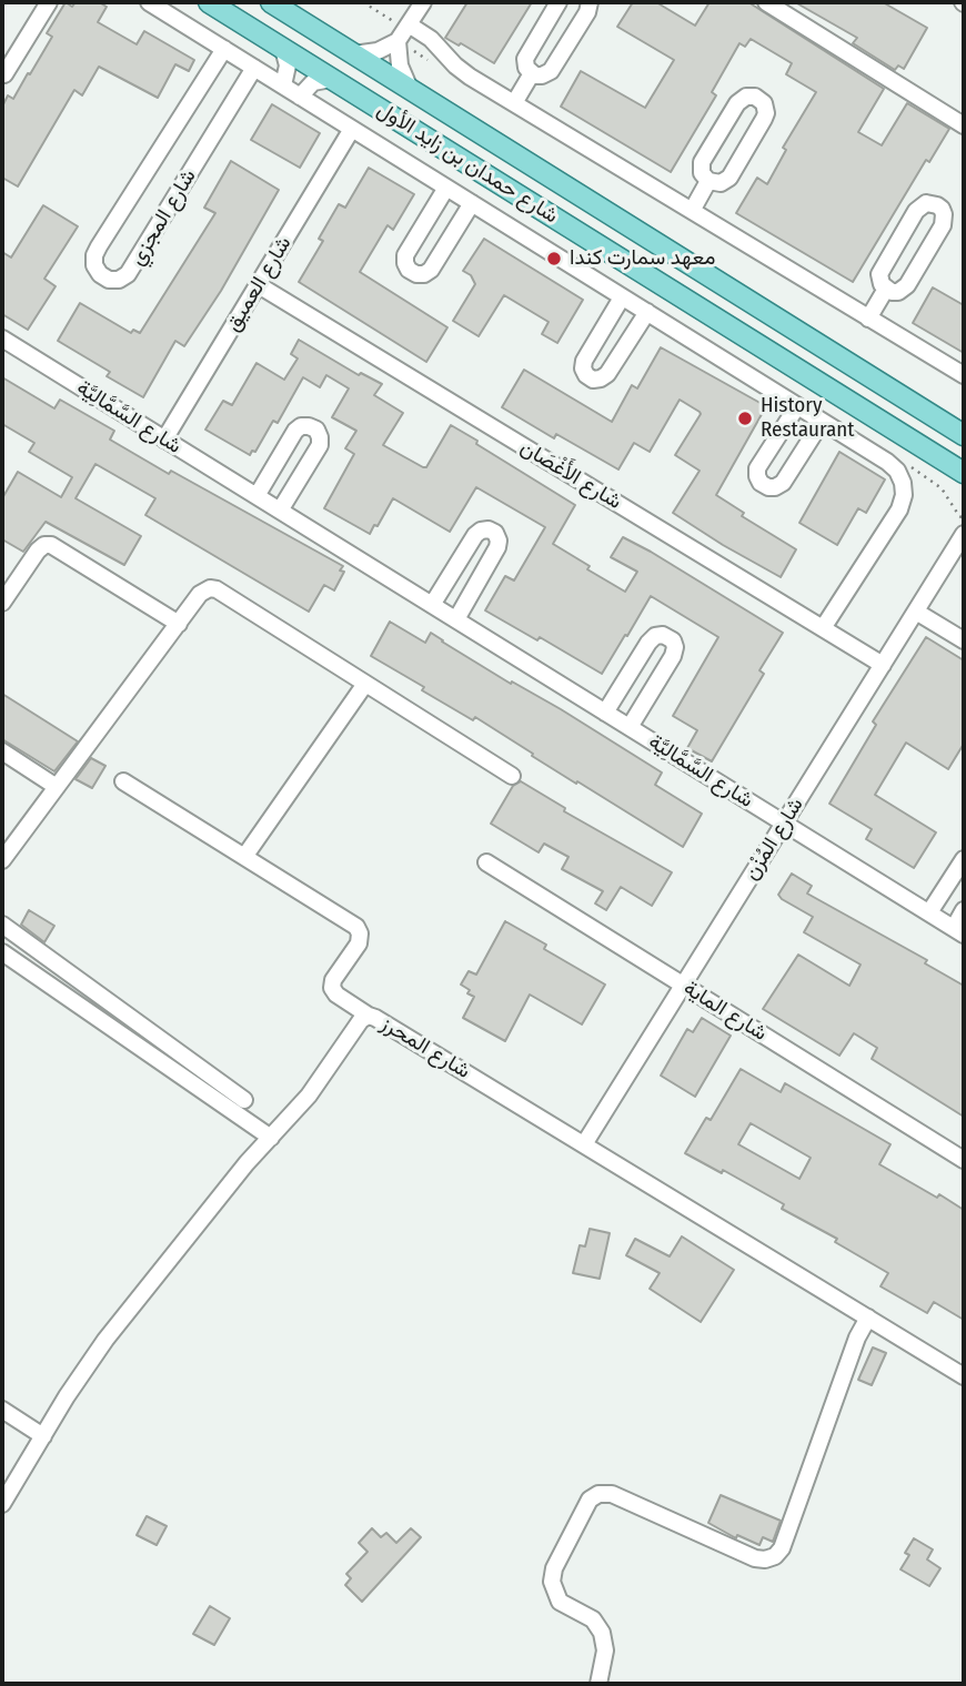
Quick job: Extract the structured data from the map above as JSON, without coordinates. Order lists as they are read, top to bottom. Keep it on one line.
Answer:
{"streets":{"main road":["شارع حمدان بن زايد الأول"],"street":["شارع المجزي","شارع العميق","شارع السَّمَّالِيَّة","شارع الأَغْصَان","شارع المُزْن","شارع الماية","شارع المحرز"]},"crossings":[["شارع العميق","شارع السَّمَّالِيَّة"],["شارع العميق","شارع الأَغْصَان"],["شارع السَّمَّالِيَّة","شارع المُزْن"],["شارع الأَغْصَان","شارع المُزْن"],["شارع المُزْن","شارع الماية"],["شارع المُزْن","شارع المحرز"]],"places":["معهد سمارت كندا","History Restaurant"]}
